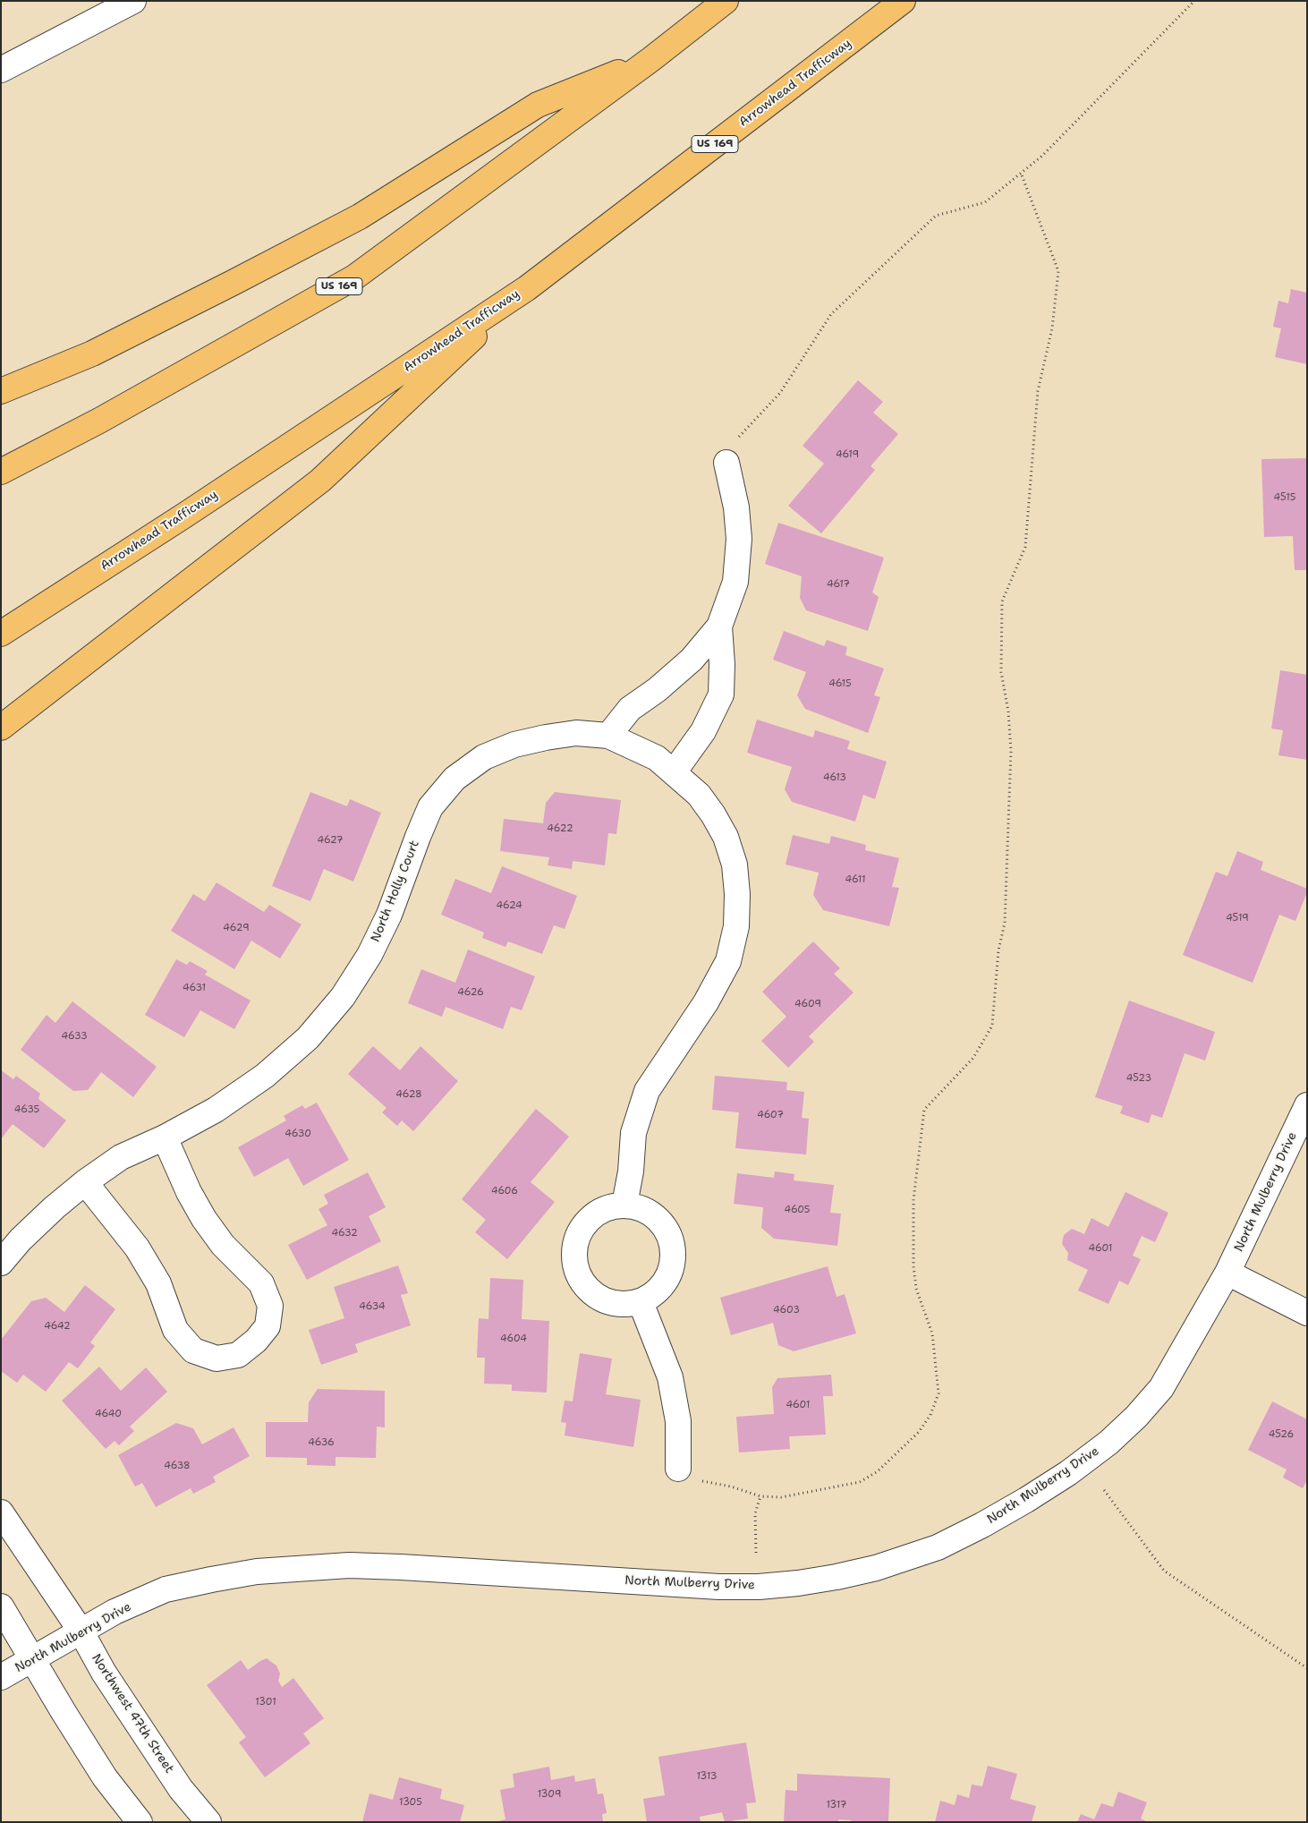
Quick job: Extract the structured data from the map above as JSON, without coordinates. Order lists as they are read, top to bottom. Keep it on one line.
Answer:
{"streets":{"highway":["Arrowhead Trafficway","US 169"],"street":["North Holly Court","North Mulberry Drive","Northwest 47th Street"]},"crossings":[["North Mulberry Drive","Northwest 47th Street"]],"house_numbers":["4619","4515","4617","4615","4613","4622","4627","4611","4624","4519","4629","4631","4626","4609","4633","4523","4628","4635","4607","4630","4606","4605","4632","4601","4634","4603","4642","4604","4601","4640","4526","4636","4638","1301","1313","1309","1305","1317"]}
